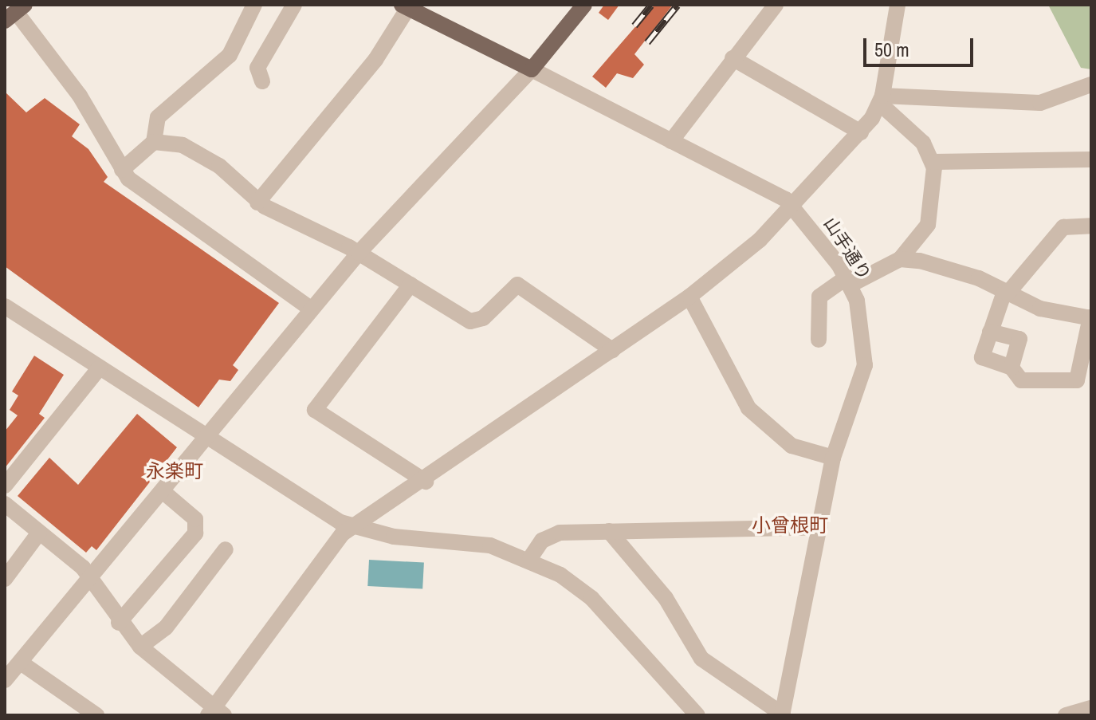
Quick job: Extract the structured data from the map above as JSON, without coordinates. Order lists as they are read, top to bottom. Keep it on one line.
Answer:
{"streets":{"street":["山手通り"]},"districts":["永楽町","小曾根町"],"scale_bar":"50 m"}
